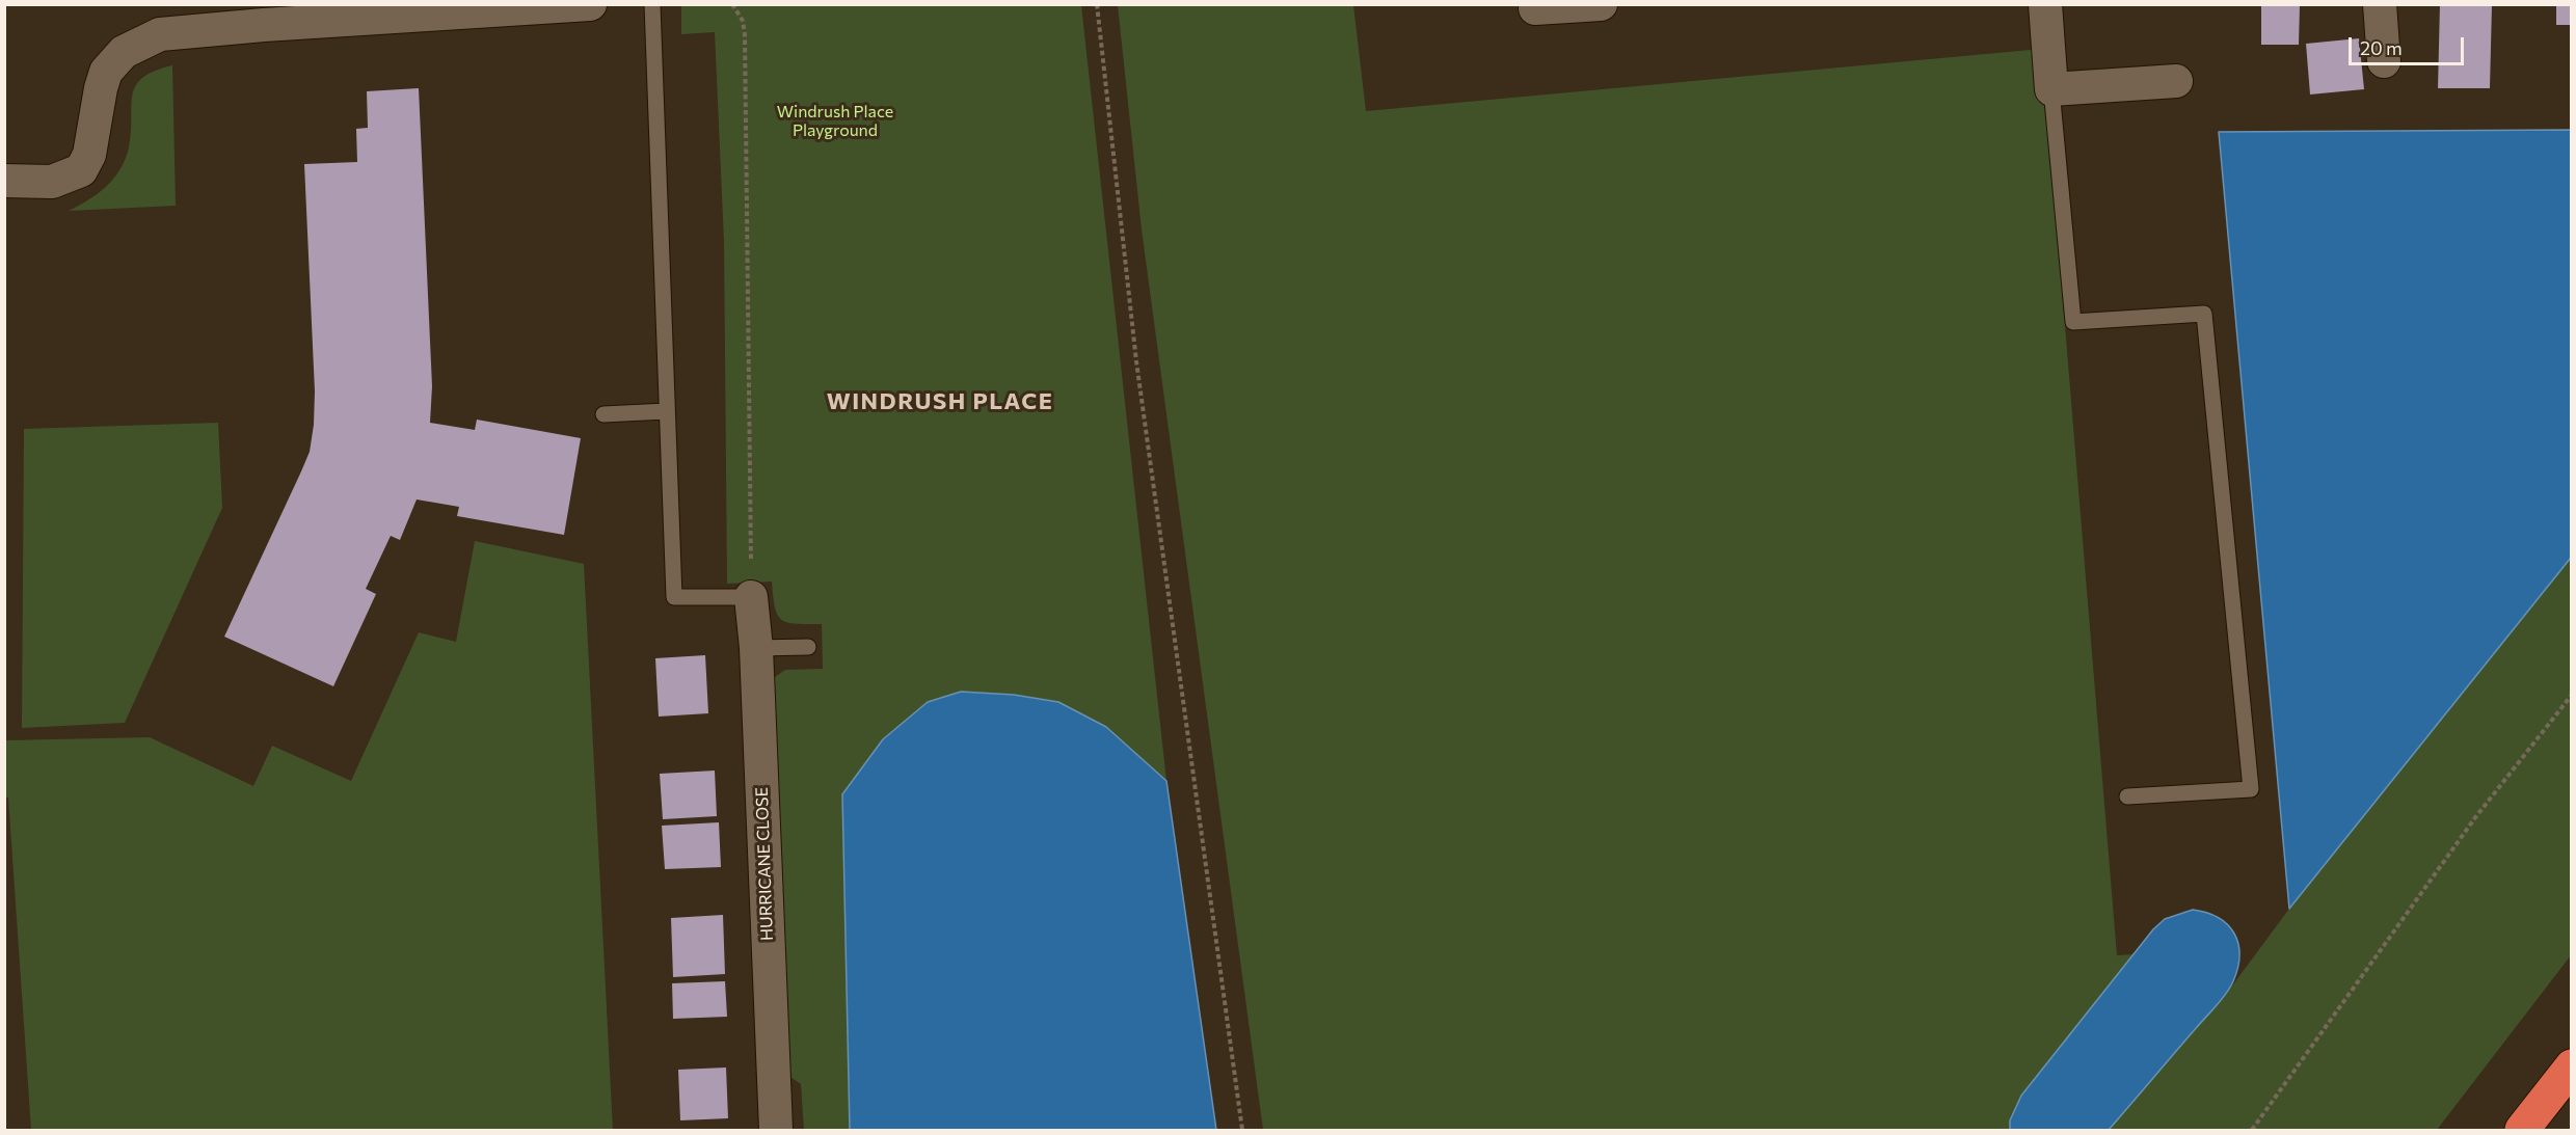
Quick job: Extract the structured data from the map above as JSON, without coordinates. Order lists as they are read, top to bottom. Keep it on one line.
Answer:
{"streets":{"street":["HURRICANE CLOSE"]},"districts":["WINDRUSH PLACE"],"parks":["Windrush Place Playground"],"scale_bar":"20 m"}
